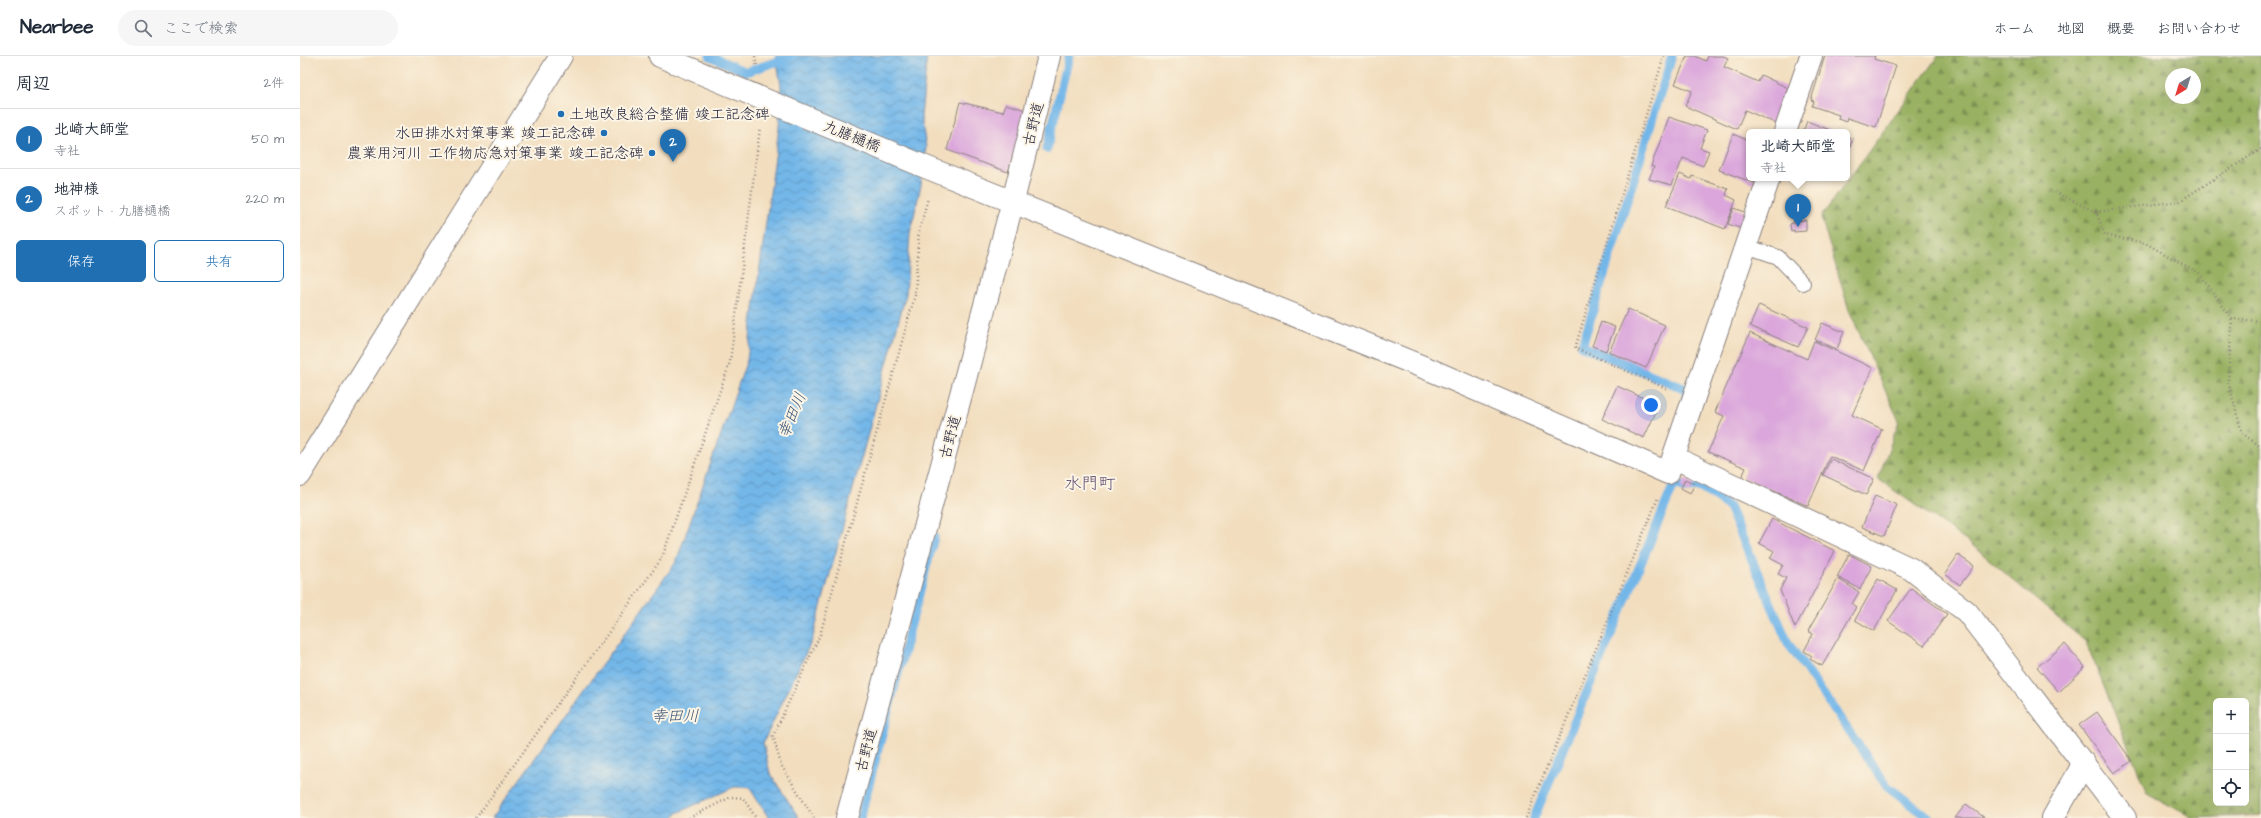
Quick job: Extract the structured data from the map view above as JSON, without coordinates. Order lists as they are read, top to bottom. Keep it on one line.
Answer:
{"streets":{"street":["古野道","九膳樋橋"]},"crossings":[["古野道","九膳樋橋"]],"districts":["水門町"],"water":["幸田川"],"places":["土地改良総合整備 竣工記念碑","水田排水対策事業 竣工記念碑","農業用河川 工作物応急対策事業 竣工記念碑"],"north":"bottom left","page":{"header":"Nearbee","search":"ここで検索","nav":["ホーム","地図","概要","お問い合わせ"],"heading":["周辺","2件"],"list":[{"mark":"1","name":"北崎大師堂","note":"寺社","value":"50 m"},{"mark":"2","name":"地神様","note":"スポット · 九膳樋橋","value":"220 m"}],"popup":["北崎大師堂","寺社"],"pins":["2","1"],"buttons":["保存","共有"],"map_buttons":["+","−"]}}
